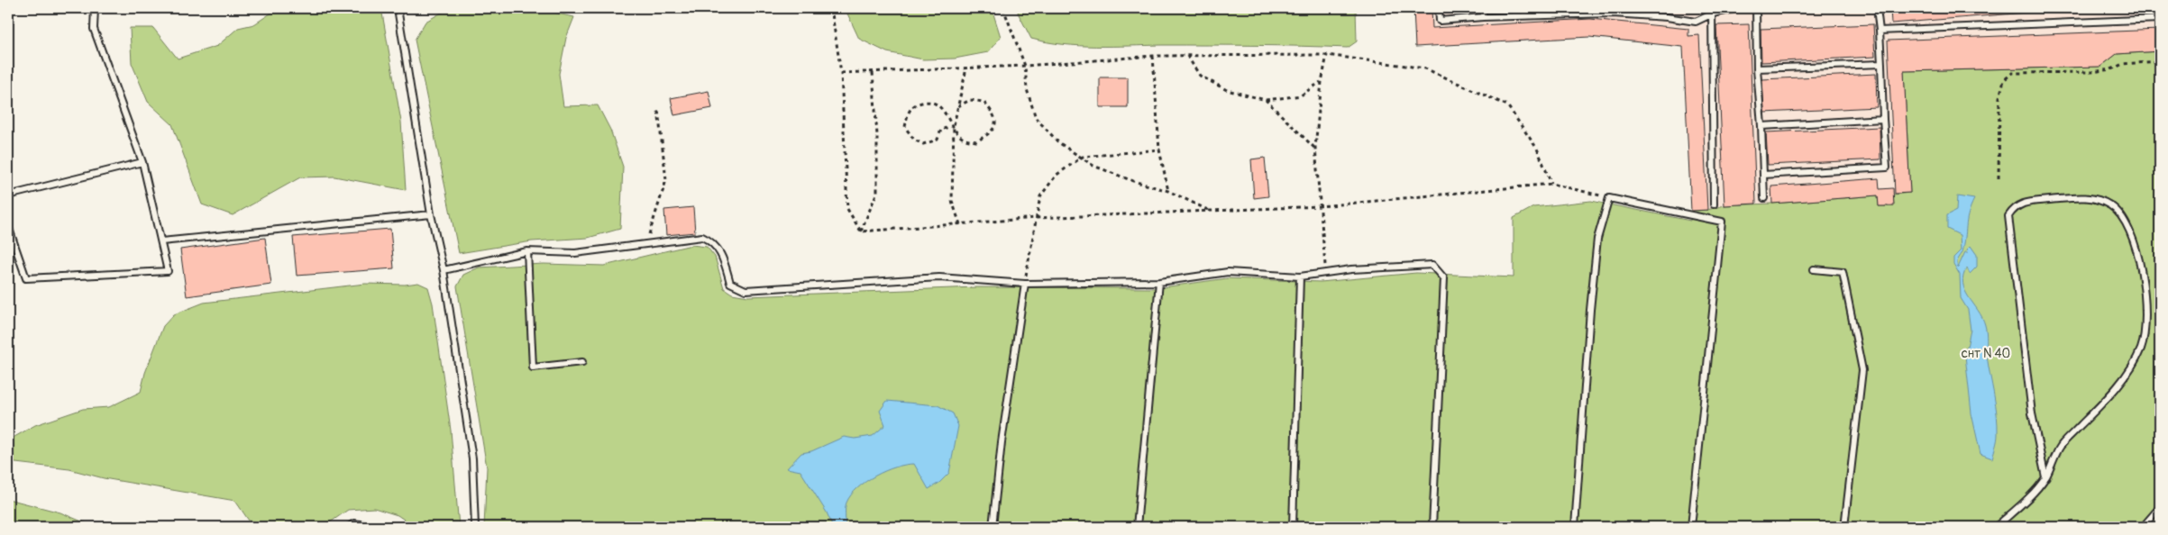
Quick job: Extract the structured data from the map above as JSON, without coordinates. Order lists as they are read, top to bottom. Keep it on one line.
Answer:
{"parks":["снт N 40"]}
